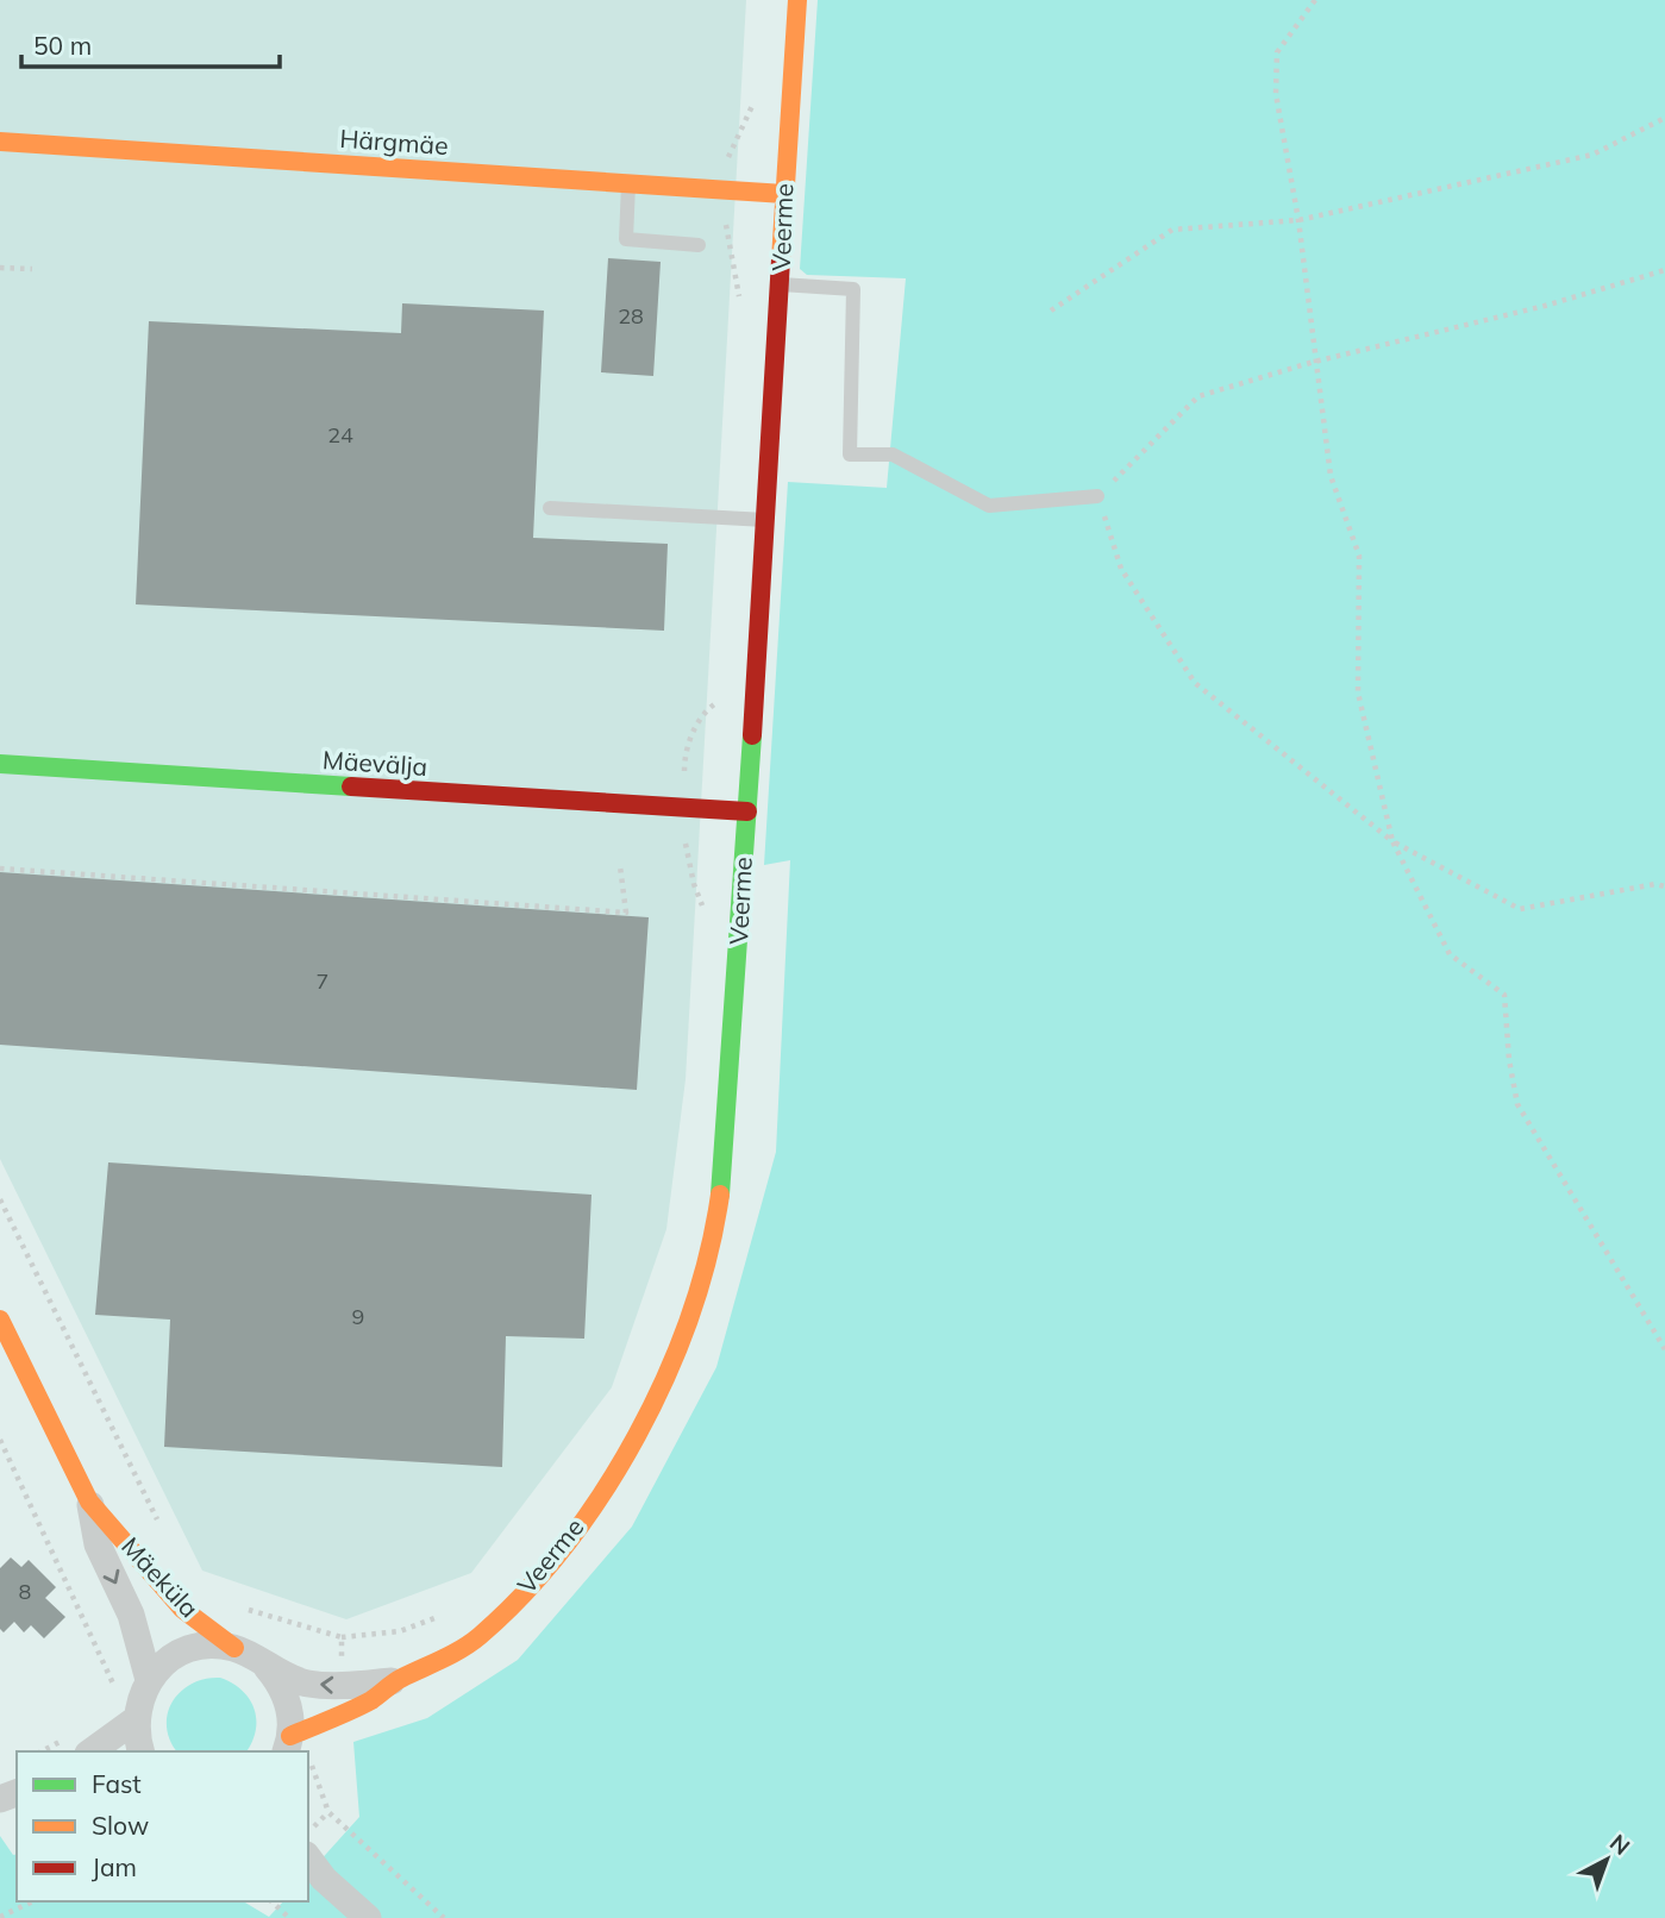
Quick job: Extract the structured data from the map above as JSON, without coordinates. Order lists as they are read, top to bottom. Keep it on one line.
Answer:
{"streets":{"street":["Härgmäe","Veerme","Mäevälja","Mäeküla"]},"crossings":[["Härgmäe","Veerme"],["Veerme","Mäevälja"]],"house_numbers":["28","24","7","9","8"],"legend":["Fast","Slow","Jam"],"scale_bar":"50 m","north":"top right"}
